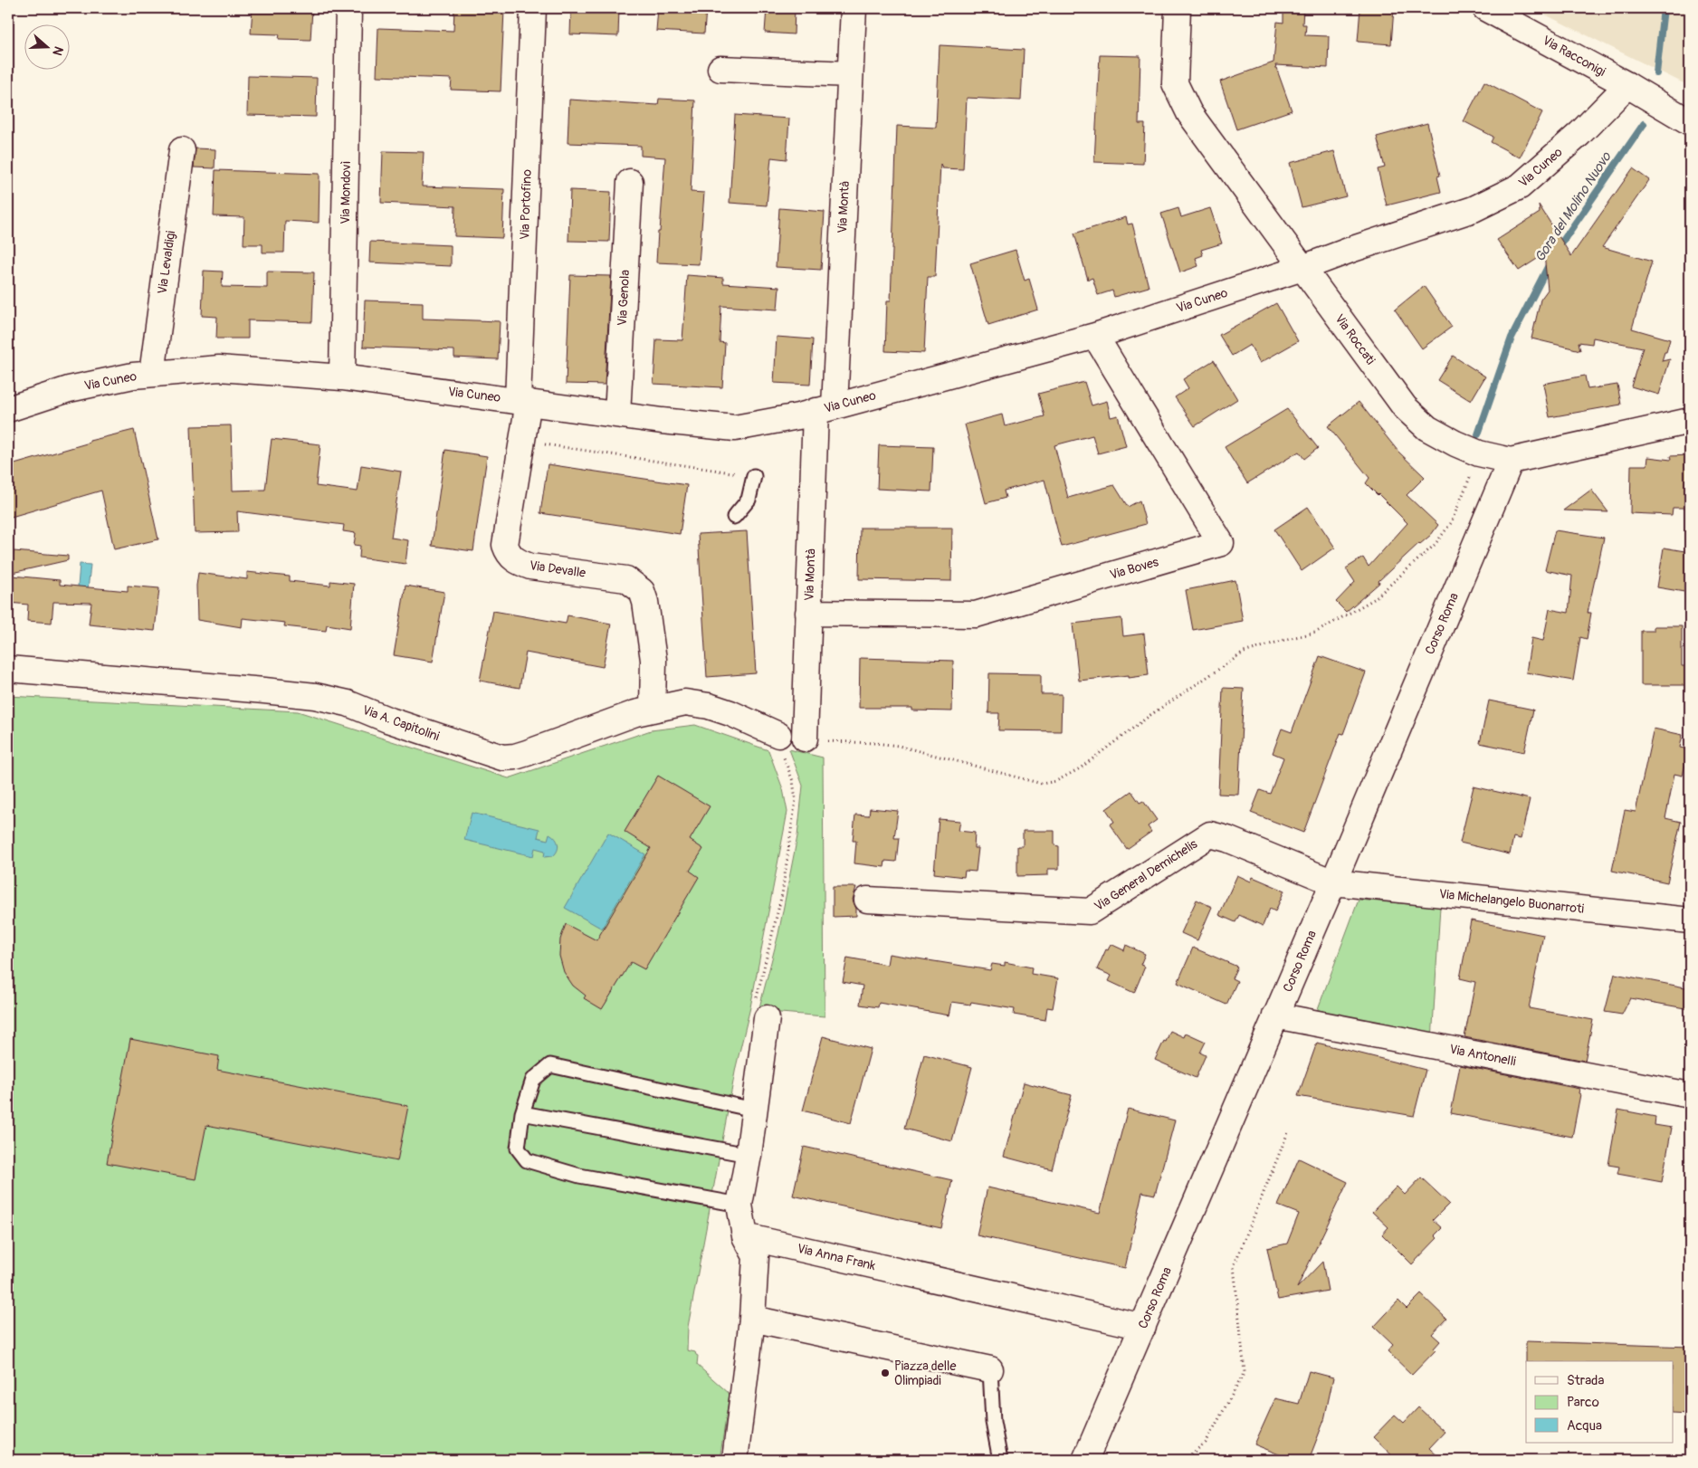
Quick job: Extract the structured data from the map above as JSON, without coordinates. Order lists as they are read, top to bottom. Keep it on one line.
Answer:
{"streets":{"street":["Via Racconigi","Via Cuneo","Via Mondovì","Via Portofino","Via Montà","Via Levaldigi","Via Genola","Via Roccati","Via Boves","Via Devalle","Corso Roma","Via A. Capitolini","Via General Demichelis","Via Michelangelo Buonarroti","Via Antonelli","Via Anna Frank"]},"crossings":[["Via Racconigi","Via Cuneo"],["Via Cuneo","Via Mondovì"],["Via Cuneo","Via Portofino"],["Via Cuneo","Via Montà"],["Via Cuneo","Via Levaldigi"],["Via Cuneo","Via Genola"],["Via Cuneo","Via Roccati"],["Via Cuneo","Via Boves"],["Via Cuneo","Via Devalle"],["Via Portofino","Via Devalle"],["Via Montà","Via Boves"],["Via Roccati","Corso Roma"],["Via Devalle","Via A. Capitolini"],["Corso Roma","Via General Demichelis"],["Corso Roma","Via Michelangelo Buonarroti"],["Corso Roma","Via Antonelli"],["Corso Roma","Via Anna Frank"],["Via General Demichelis","Via Michelangelo Buonarroti"]],"water":["Gora del Molino Nuovo"],"places":["Piazza delle Olimpiadi"],"legend":["Strada","Parco","Acqua"],"north":"right"}
